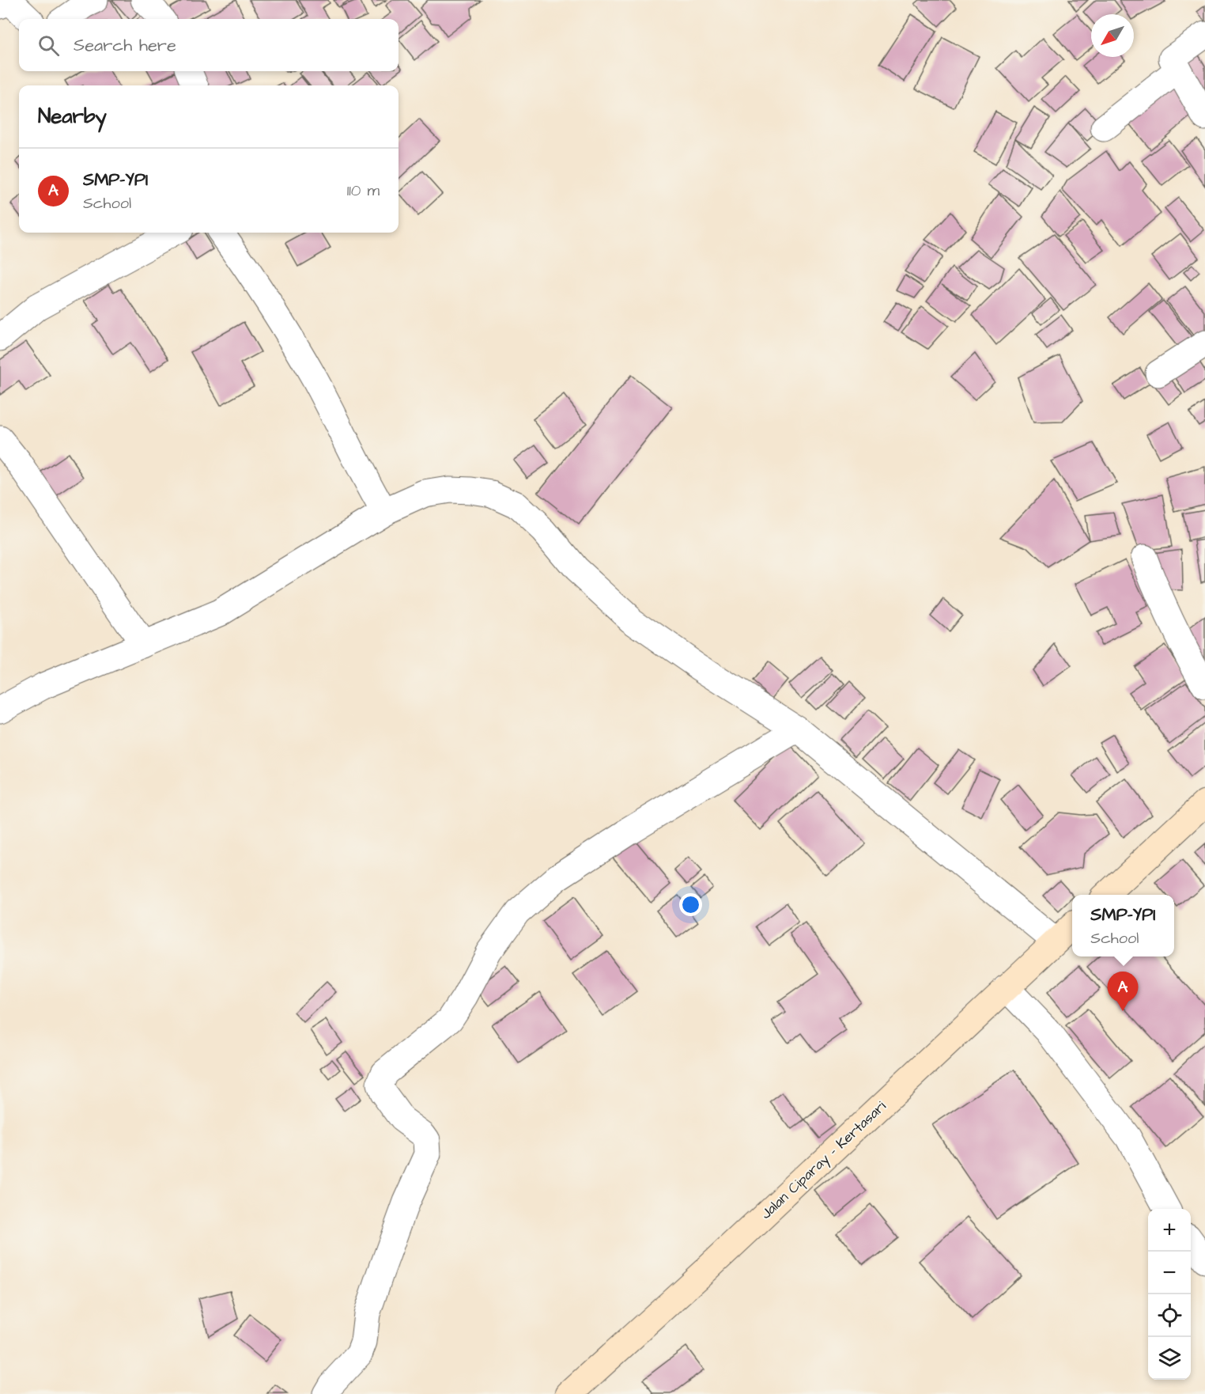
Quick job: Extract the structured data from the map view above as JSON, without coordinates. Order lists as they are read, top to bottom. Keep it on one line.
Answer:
{"streets":{"main road":["Jalan Ciparay - Kertasari"]},"north":"bottom left","page":{"search":"Search here","heading":"Nearby","list":[{"mark":"A","name":"SMP-YPI","note":"School","value":"110 m"}],"popup":["SMP-YPI","School"],"pins":"A","map_buttons":["+","−"]}}
